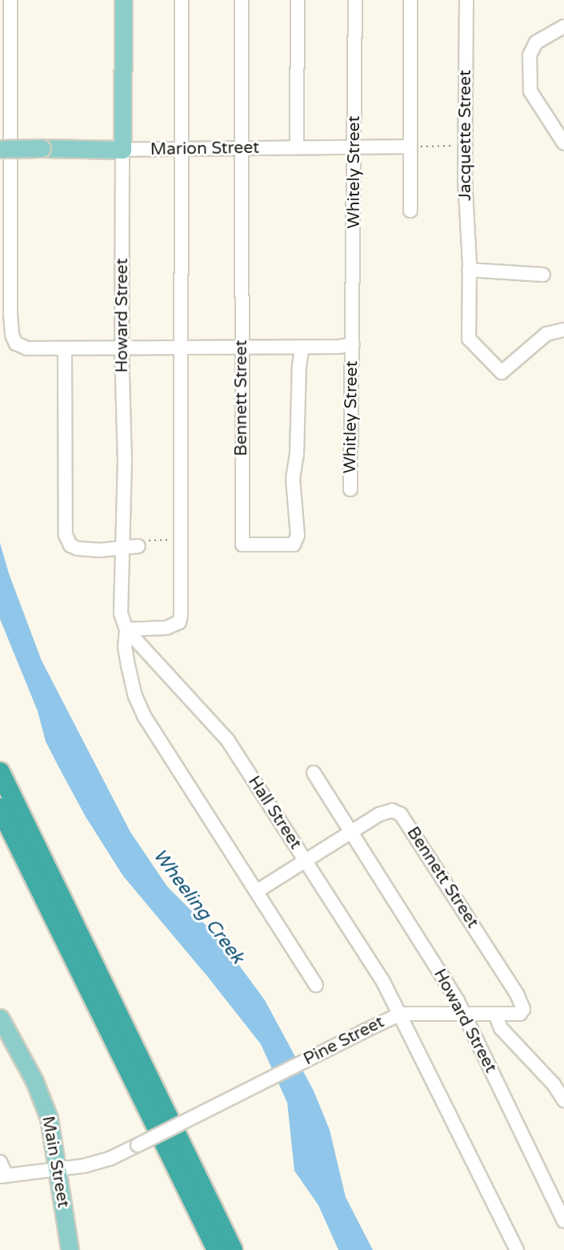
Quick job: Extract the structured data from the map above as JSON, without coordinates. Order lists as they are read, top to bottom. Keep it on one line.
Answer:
{"streets":{"main road":["Marion Street","Howard Street","Main Street"],"street":["Jacquette Street","Whitely Street","Bennett Street","Whitley Street","Hall Street","Pine Street"]},"crossings":[["Marion Street","Whitely Street"],["Marion Street","Howard Street"],["Marion Street","Bennett Street"],["Whitely Street","Whitley Street"],["Howard Street","Bennett Street"],["Howard Street","Hall Street"],["Howard Street","Pine Street"],["Bennett Street","Hall Street"],["Bennett Street","Pine Street"],["Hall Street","Pine Street"],["Pine Street","Main Street"]],"water":["Wheeling Creek"]}
